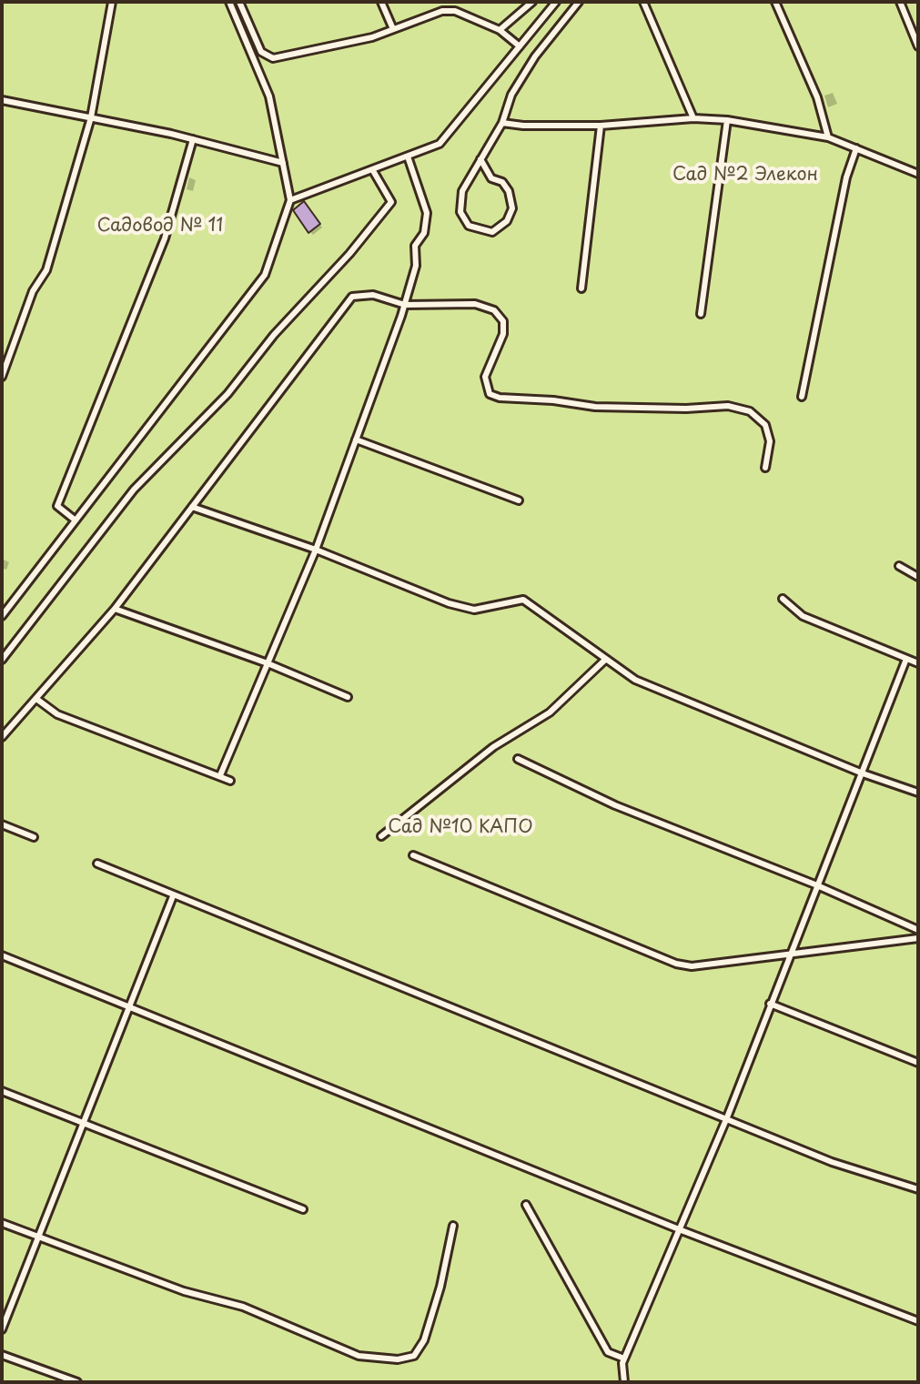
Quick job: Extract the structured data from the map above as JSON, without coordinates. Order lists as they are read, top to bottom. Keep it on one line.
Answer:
{"parks":["Сад №2 Элекон","Садовод № 11","Сад №10 КАПО"]}
